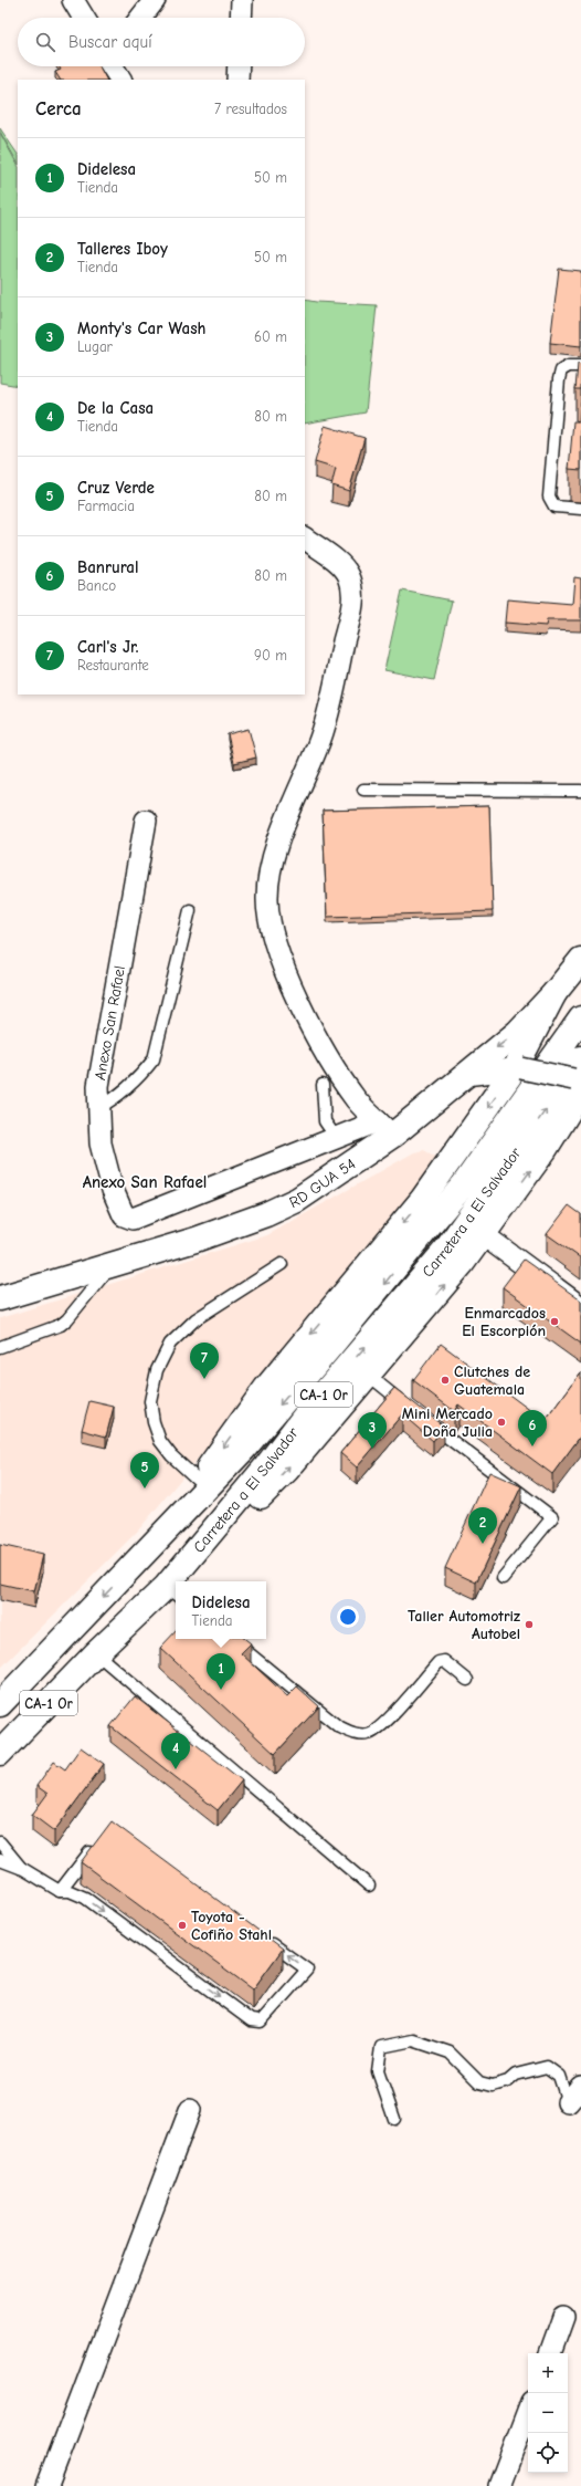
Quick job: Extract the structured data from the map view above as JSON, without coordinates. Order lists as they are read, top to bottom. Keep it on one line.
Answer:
{"streets":{"main road":["RD GUA 54","Carretera a El Salvador","CA-1 Or"],"street":["Anexo San Rafael"]},"districts":["Anexo San Rafael"],"places":["Enmarcados El Escorpión","Clutches de Guatemala","Mini Mercado Doña Julia","Taller Automotriz Autobel","Toyota - Cofiño Stahl"],"page":{"search":"Buscar aquí","heading":["Cerca","7 resultados"],"list":[{"mark":"1","name":"Didelesa","note":"Tienda","value":"50 m"},{"mark":"2","name":"Talleres Iboy","note":"Tienda","value":"50 m"},{"mark":"3","name":"Monty's Car Wash","note":"Lugar","value":"60 m"},{"mark":"4","name":"De la Casa","note":"Tienda","value":"80 m"},{"mark":"5","name":"Cruz Verde","note":"Farmacia","value":"80 m"},{"mark":"6","name":"Banrural","note":"Banco","value":"80 m"},{"mark":"7","name":"Carl's Jr.","note":"Restaurante","value":"90 m"}],"pins":["7","6","3","5","2","1","4"],"popup":["Didelesa","Tienda"],"map_buttons":["+","−"]}}
